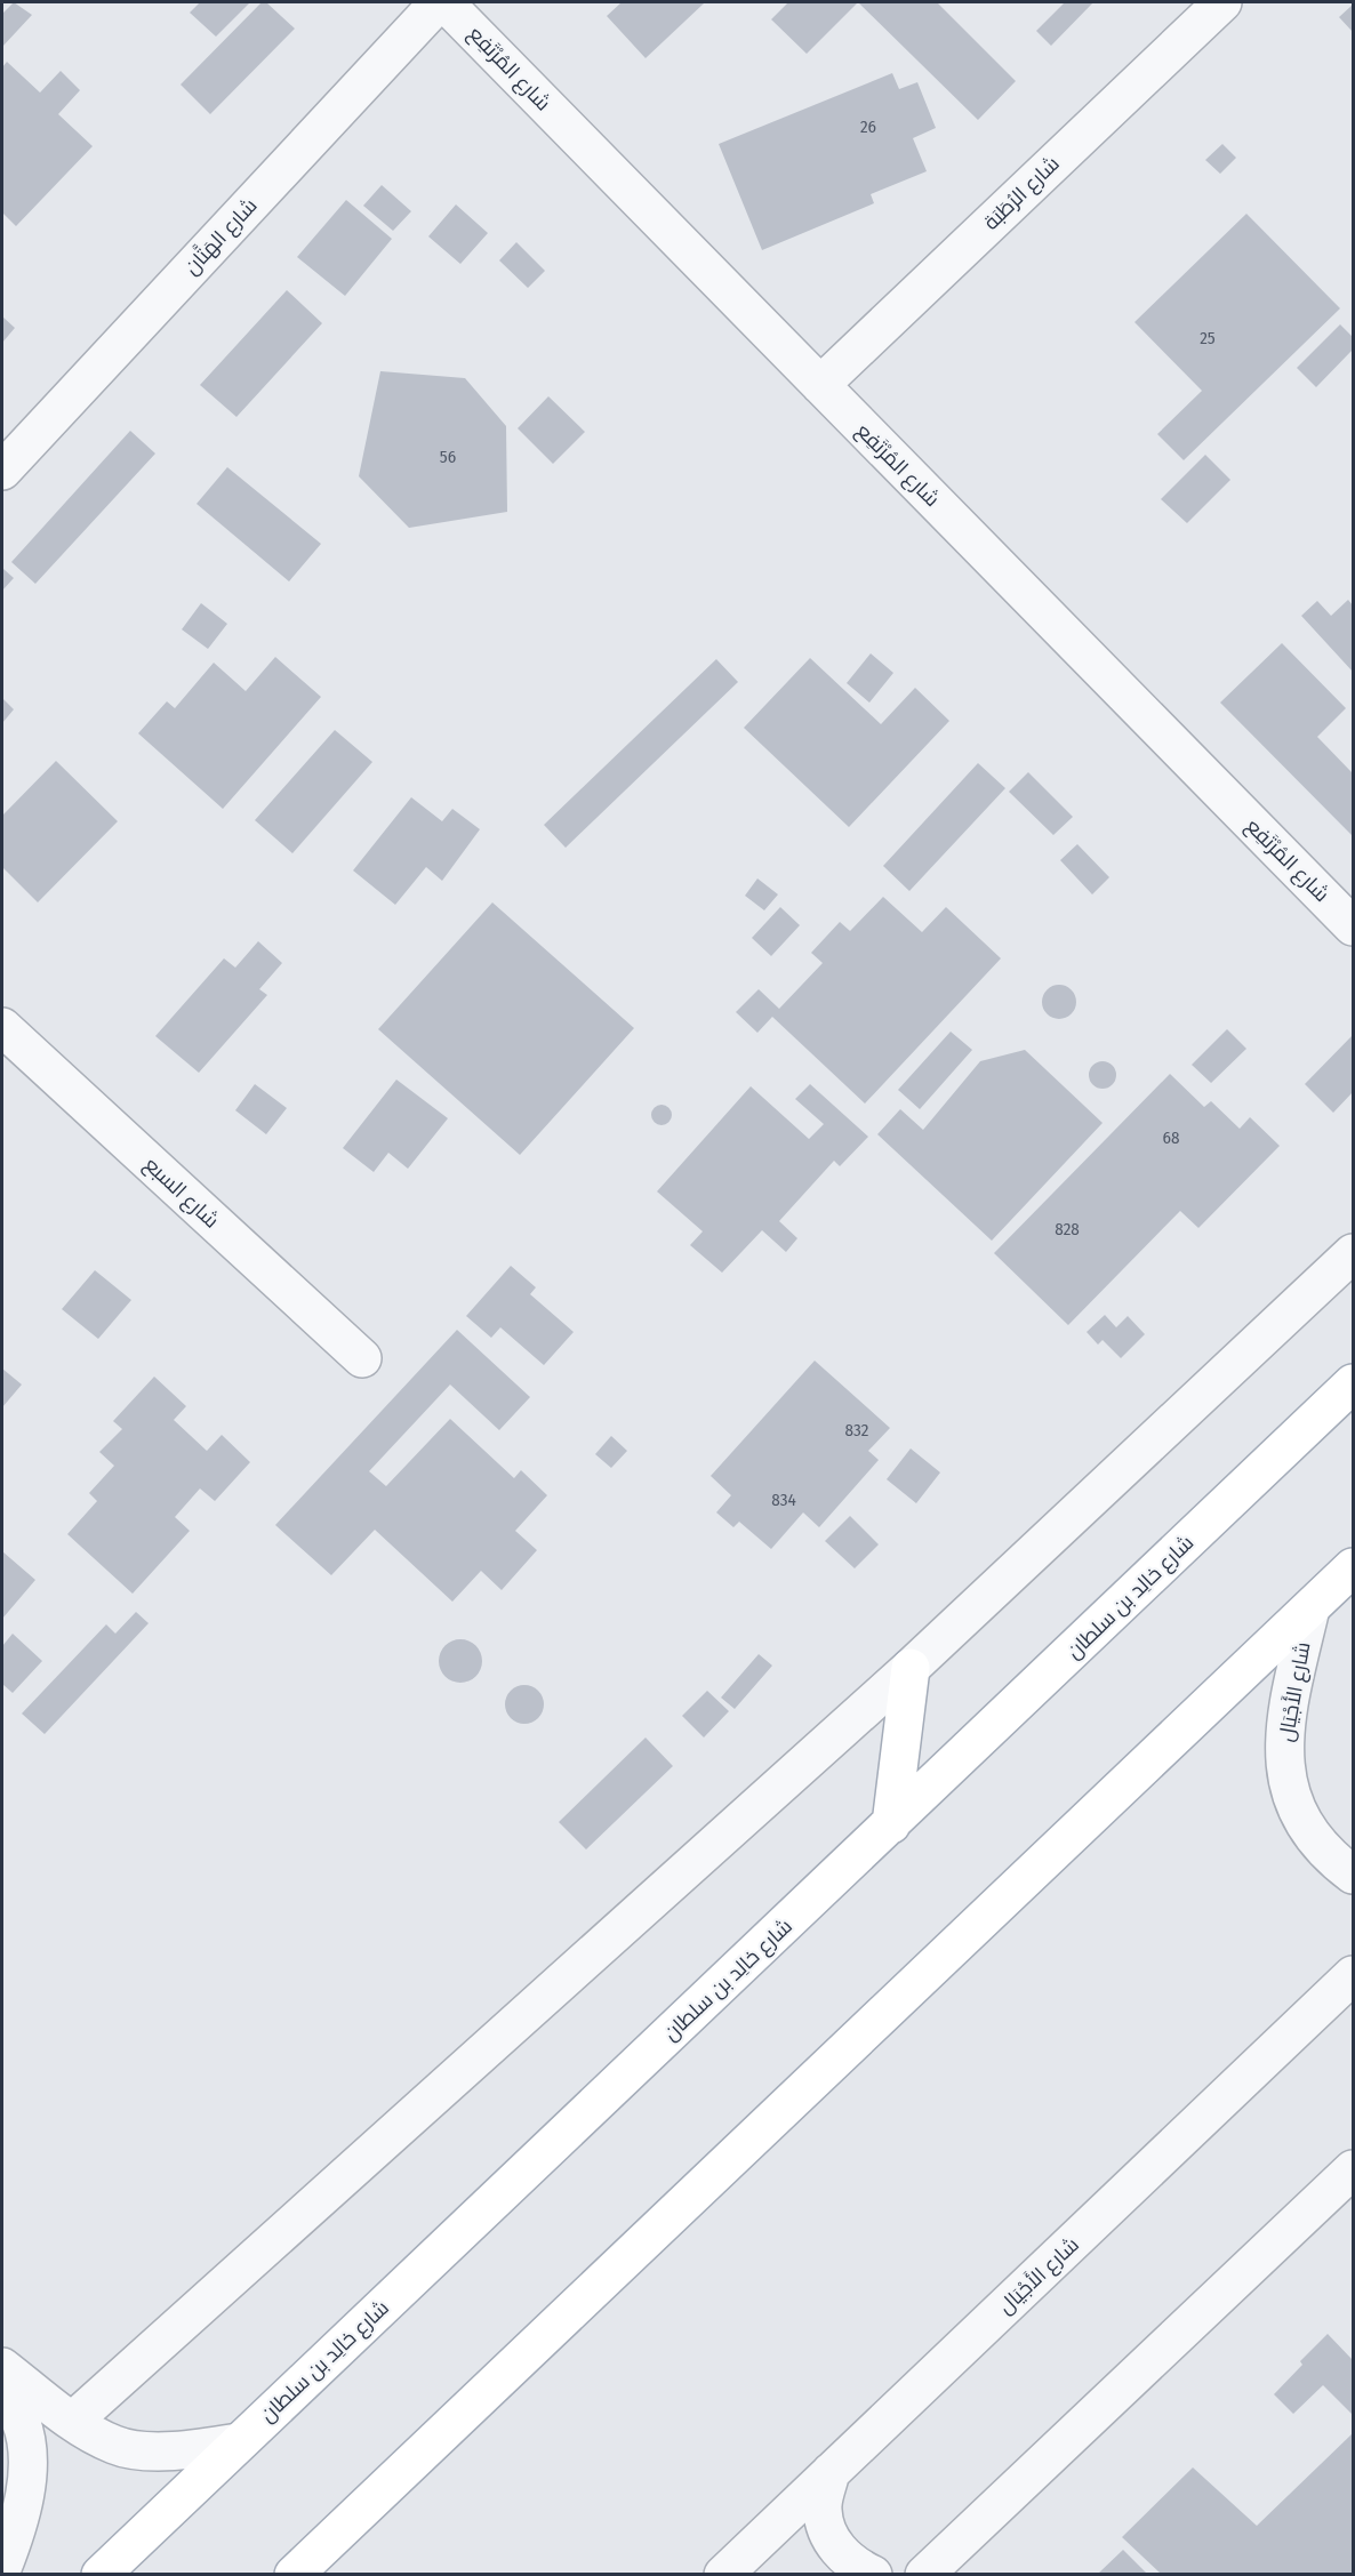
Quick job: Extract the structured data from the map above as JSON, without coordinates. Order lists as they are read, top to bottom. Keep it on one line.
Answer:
{"streets":{"main road":["شارع خالِد بن سلطان"],"street":["شارع المُرْتَفِع","شارع الرُطَبَة","شارع الهَتَّان","شارع السبع","شارع الأَجْيَال"]},"crossings":[["شارع المُرْتَفِع","شارع الرُطَبَة"]],"house_numbers":["26","25","56","68","828","832","834"]}
